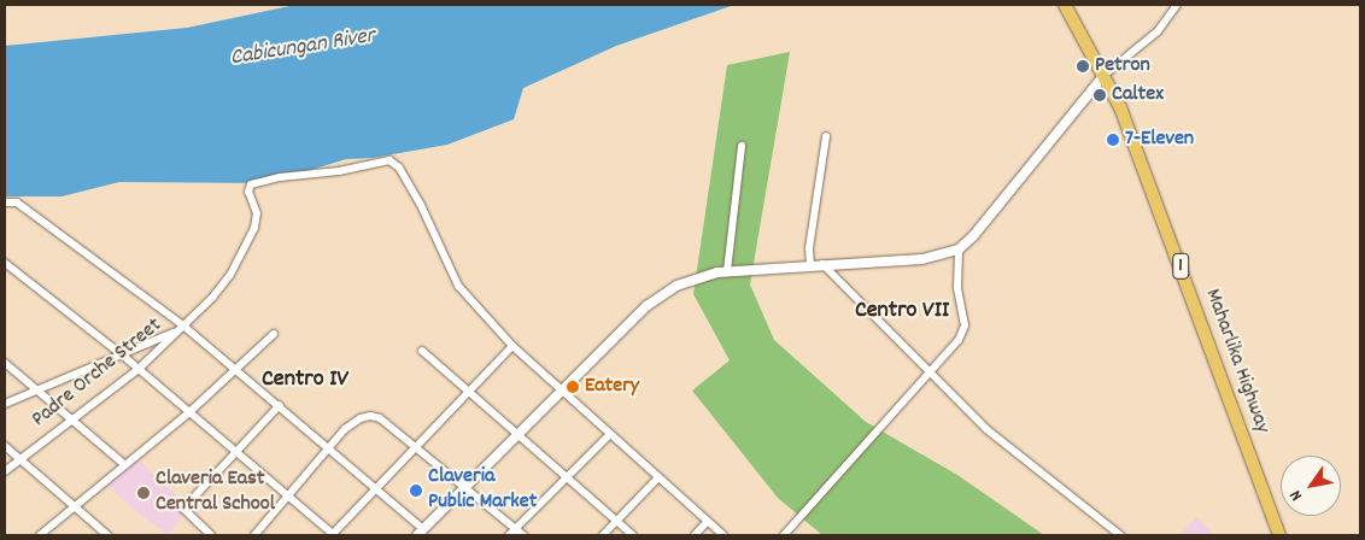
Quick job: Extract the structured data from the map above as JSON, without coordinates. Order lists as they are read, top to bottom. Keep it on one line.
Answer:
{"streets":{"highway":["1","Maharlika Highway"],"street":["Padre Orche Street"]},"districts":["Centro VII","Centro IV"],"water":["Cabicungan River"],"places":["Petron","Caltex","7-Eleven","Eatery","Claveria Public Market","Claveria East Central School"],"north":"bottom left"}
